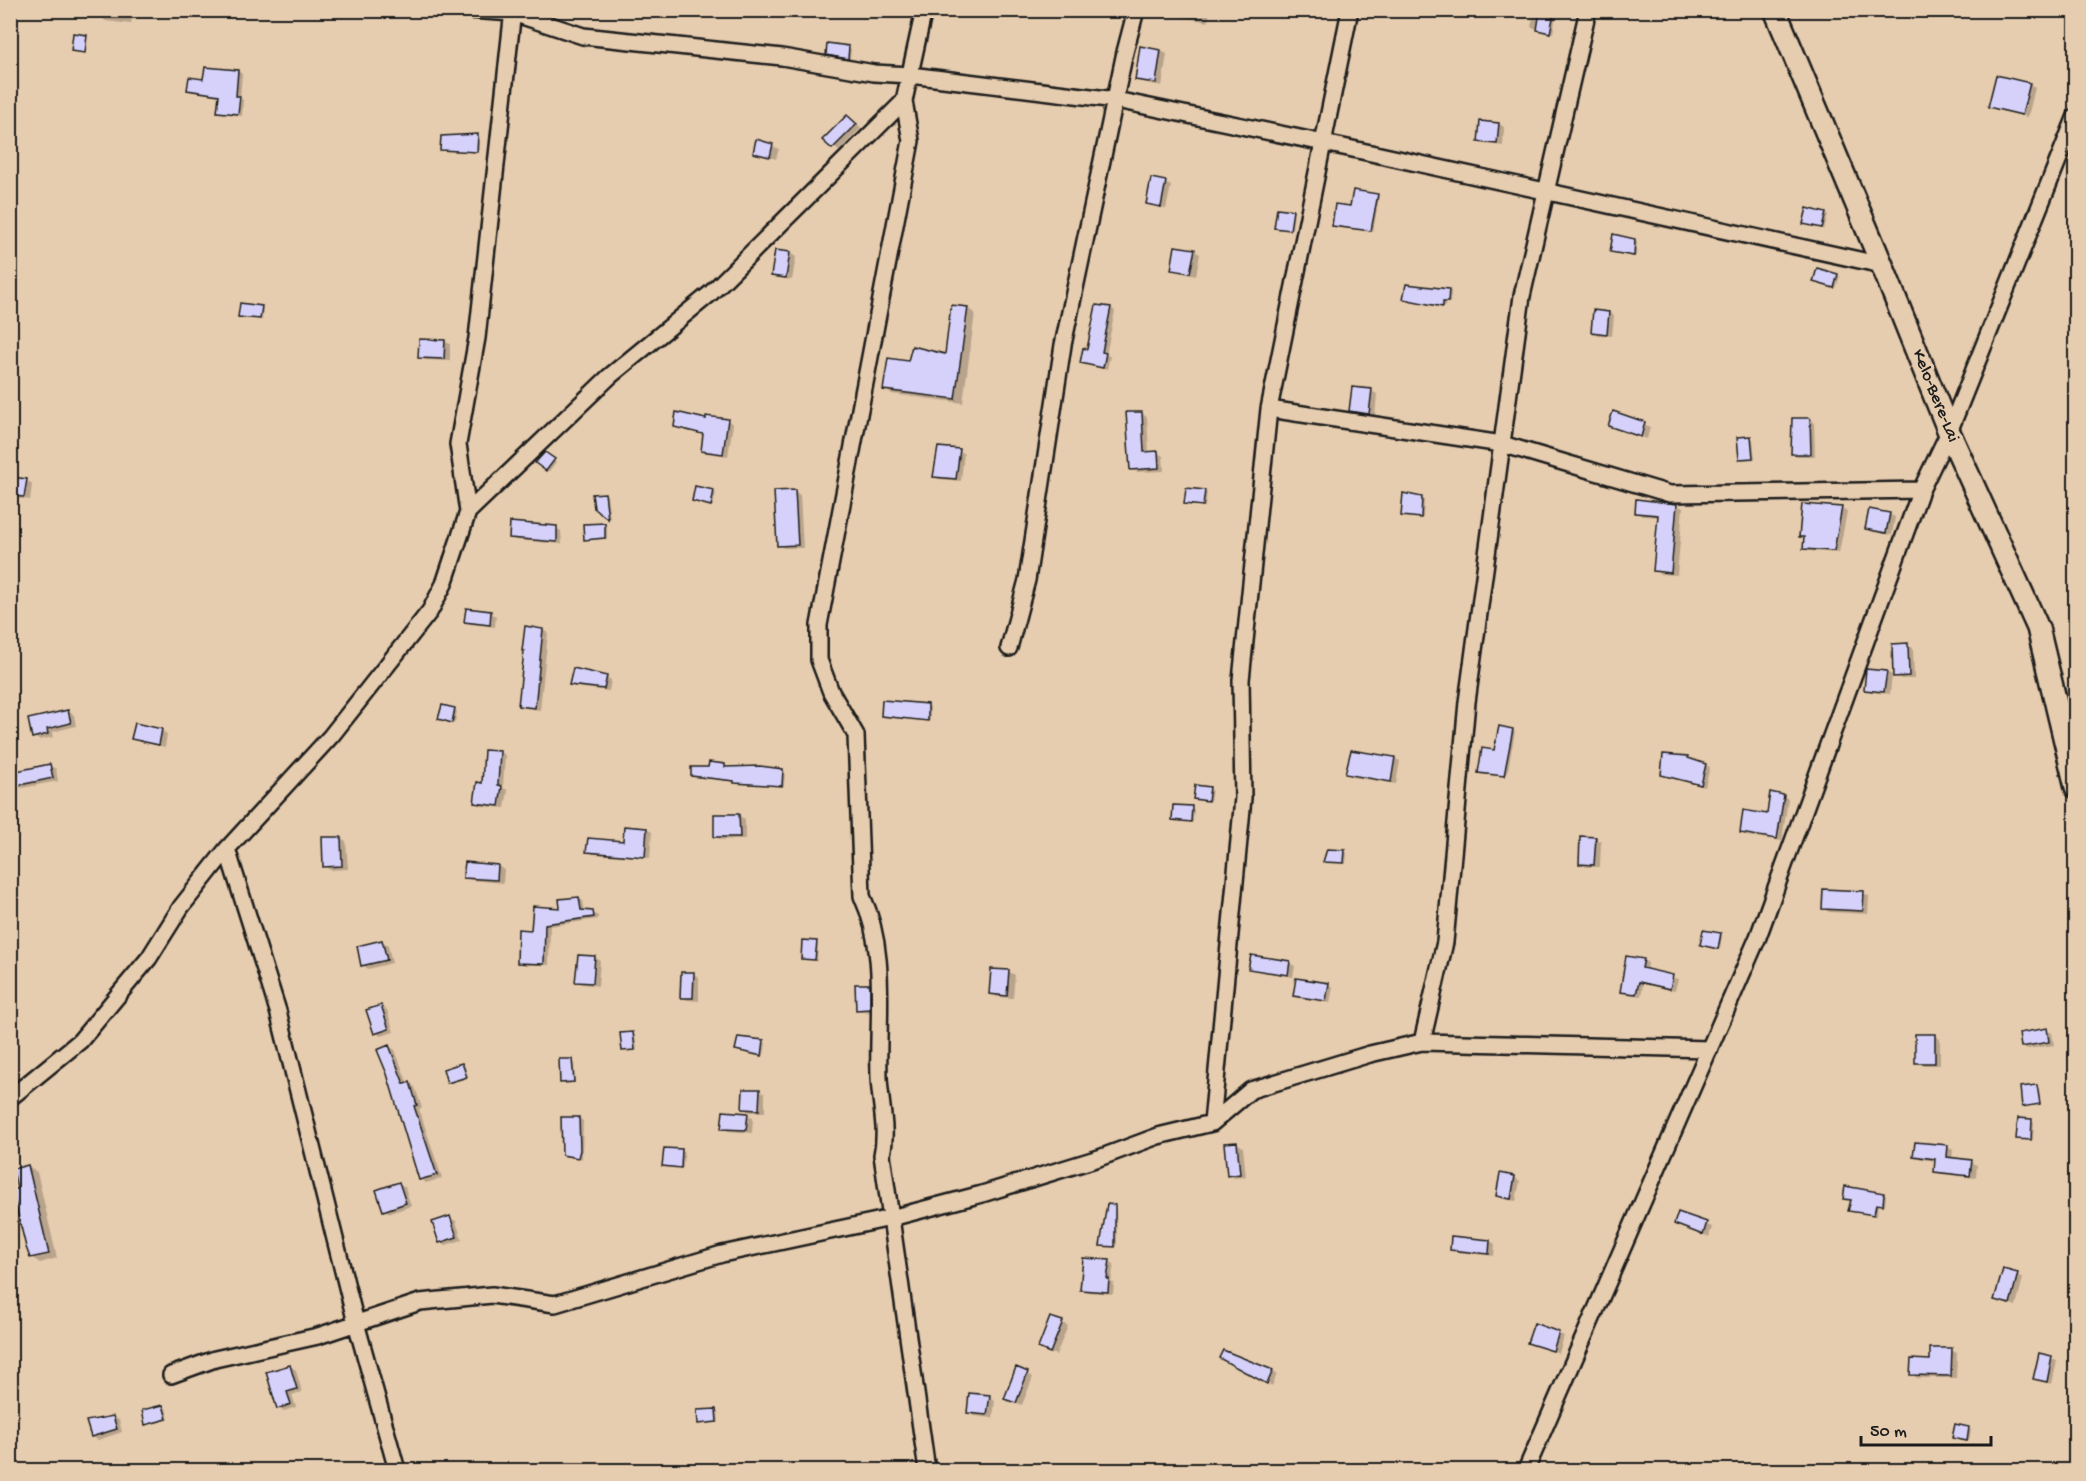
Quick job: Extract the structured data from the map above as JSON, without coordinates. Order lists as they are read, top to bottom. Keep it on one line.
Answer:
{"streets":{"main road":["Kelo-Bere-Lai"]},"scale_bar":"50 m"}
